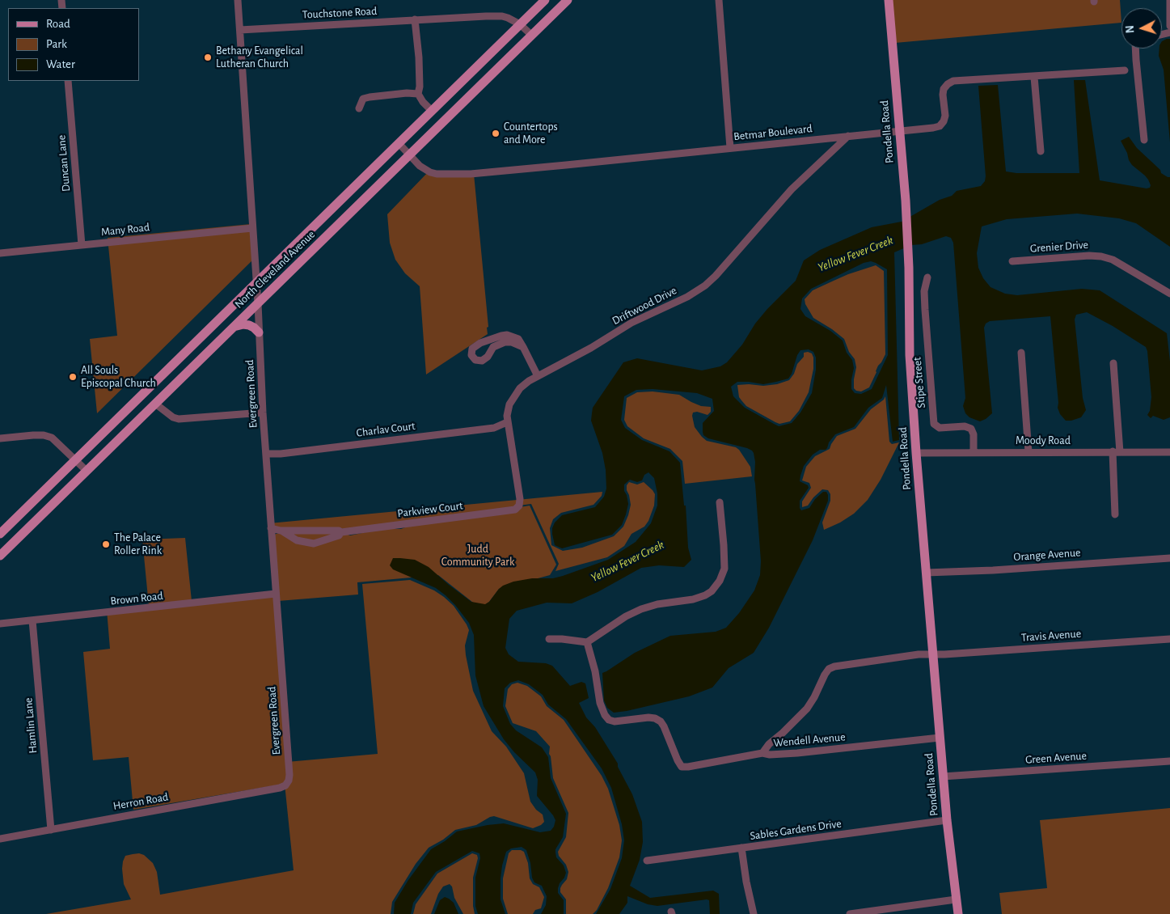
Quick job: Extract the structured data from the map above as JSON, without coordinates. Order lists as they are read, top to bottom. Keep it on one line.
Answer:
{"streets":{"main road":["Pondella Road","North Cleveland Avenue"],"street":["Touchstone Road","Betmar Boulevard","Duncan Lane","Many Road","Grenier Drive","Driftwood Drive","Stipe Street","Evergreen Road","Charlav Court","Moody Road","Parkview Court","Orange Avenue","Brown Road","Travis Avenue","Hamlin Lane","Wendell Avenue","Green Avenue","Herron Road","Sables Gardens Drive"]},"crossings":[["Touchstone Road","North Cleveland Avenue"],["Touchstone Road","Evergreen Road"],["Pondella Road","Betmar Boulevard"],["Pondella Road","Moody Road"],["Pondella Road","Orange Avenue"],["Pondella Road","Travis Avenue"],["Pondella Road","Wendell Avenue"],["Pondella Road","Green Avenue"],["Pondella Road","Sables Gardens Drive"],["Betmar Boulevard","North Cleveland Avenue"],["Betmar Boulevard","Driftwood Drive"],["Duncan Lane","Many Road"],["Many Road","Evergreen Road"],["North Cleveland Avenue","Evergreen Road"],["Driftwood Drive","Charlav Court"],["Driftwood Drive","Parkview Court"],["Stipe Street","Moody Road"],["Evergreen Road","Charlav Court"],["Evergreen Road","Parkview Court"],["Evergreen Road","Brown Road"],["Evergreen Road","Herron Road"],["Brown Road","Hamlin Lane"],["Travis Avenue","Wendell Avenue"],["Hamlin Lane","Herron Road"]],"water":["Yellow Fever Creek"],"parks":["Judd Community Park"],"places":["Bethany Evangelical Lutheran Church","Countertops and More","All Souls Episcopal Church","The Palace Roller Rink"],"legend":["Road","Park","Water"],"north":"left"}
